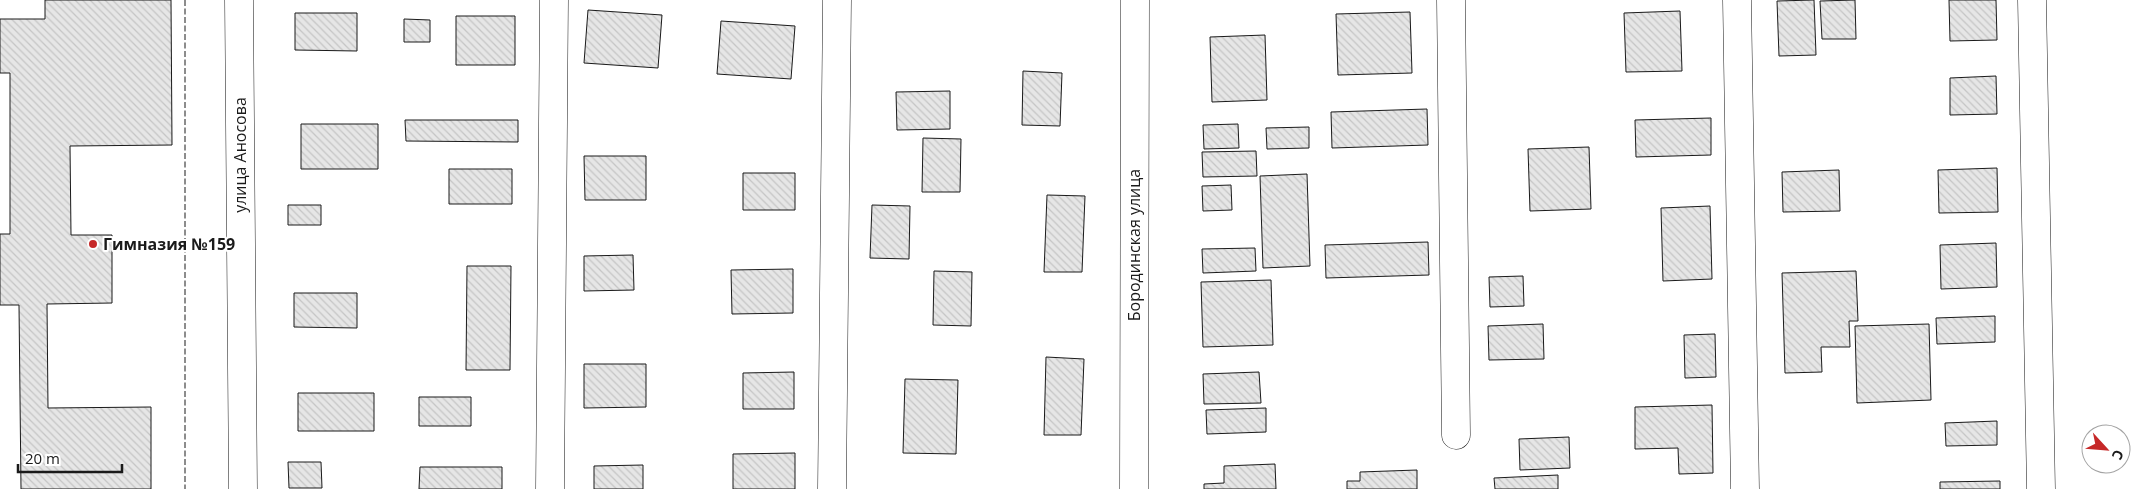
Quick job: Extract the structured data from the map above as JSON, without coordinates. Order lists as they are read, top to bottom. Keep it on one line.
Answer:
{"streets":{"street":["улица Аносова","Бородинская улица"]},"places":["Гимназия №159"],"scale_bar":"20 m","north":"bottom right"}
